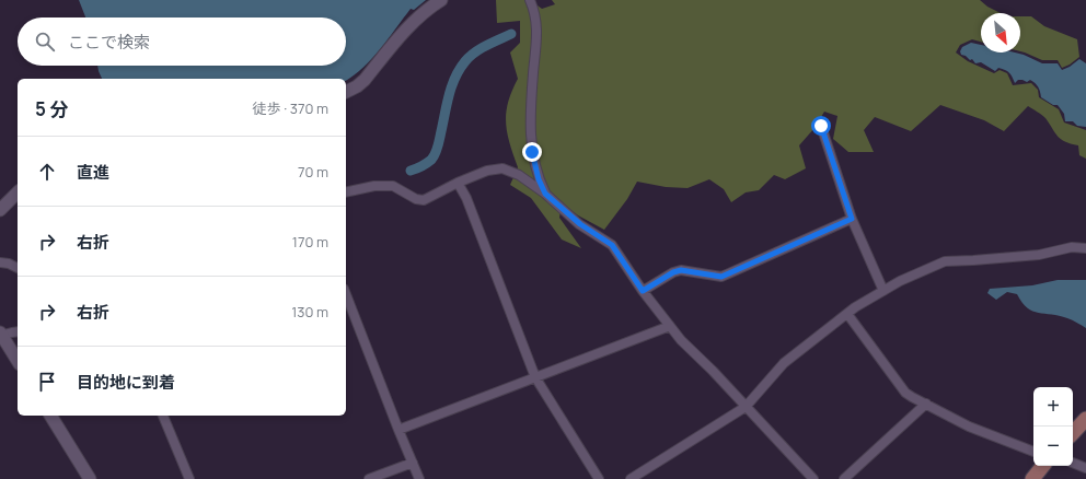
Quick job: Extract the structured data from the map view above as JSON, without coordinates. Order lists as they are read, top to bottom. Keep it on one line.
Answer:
{"north":"bottom right","page":{"search":"ここで検索","heading":["5 分","徒歩 · 370 m"],"list":[["直進","70 m"],["右折","170 m"],["右折","130 m"],"目的地に到着"],"map_buttons":["+","−"]}}
